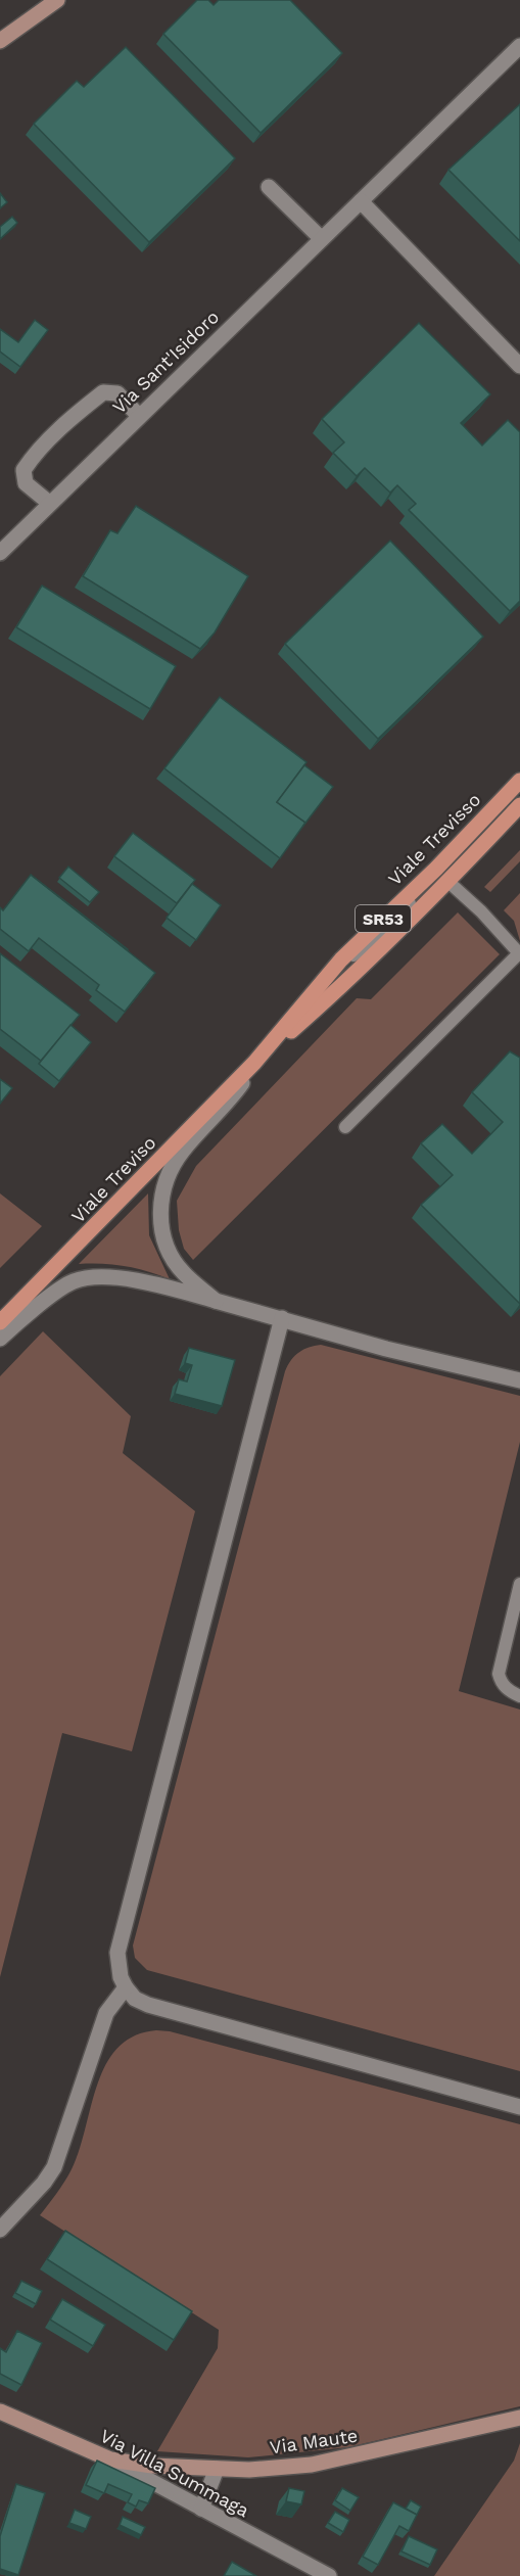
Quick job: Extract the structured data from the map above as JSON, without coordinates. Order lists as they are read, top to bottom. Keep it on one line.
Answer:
{"streets":{"main road":["Viale Trevisso","SR53","Viale Treviso"],"street":["Via Sant'Isidoro","Via Maute","Via Villa Summaga"]},"crossings":[["Viale Trevisso","Viale Treviso"],["Via Maute","Via Villa Summaga"]]}
